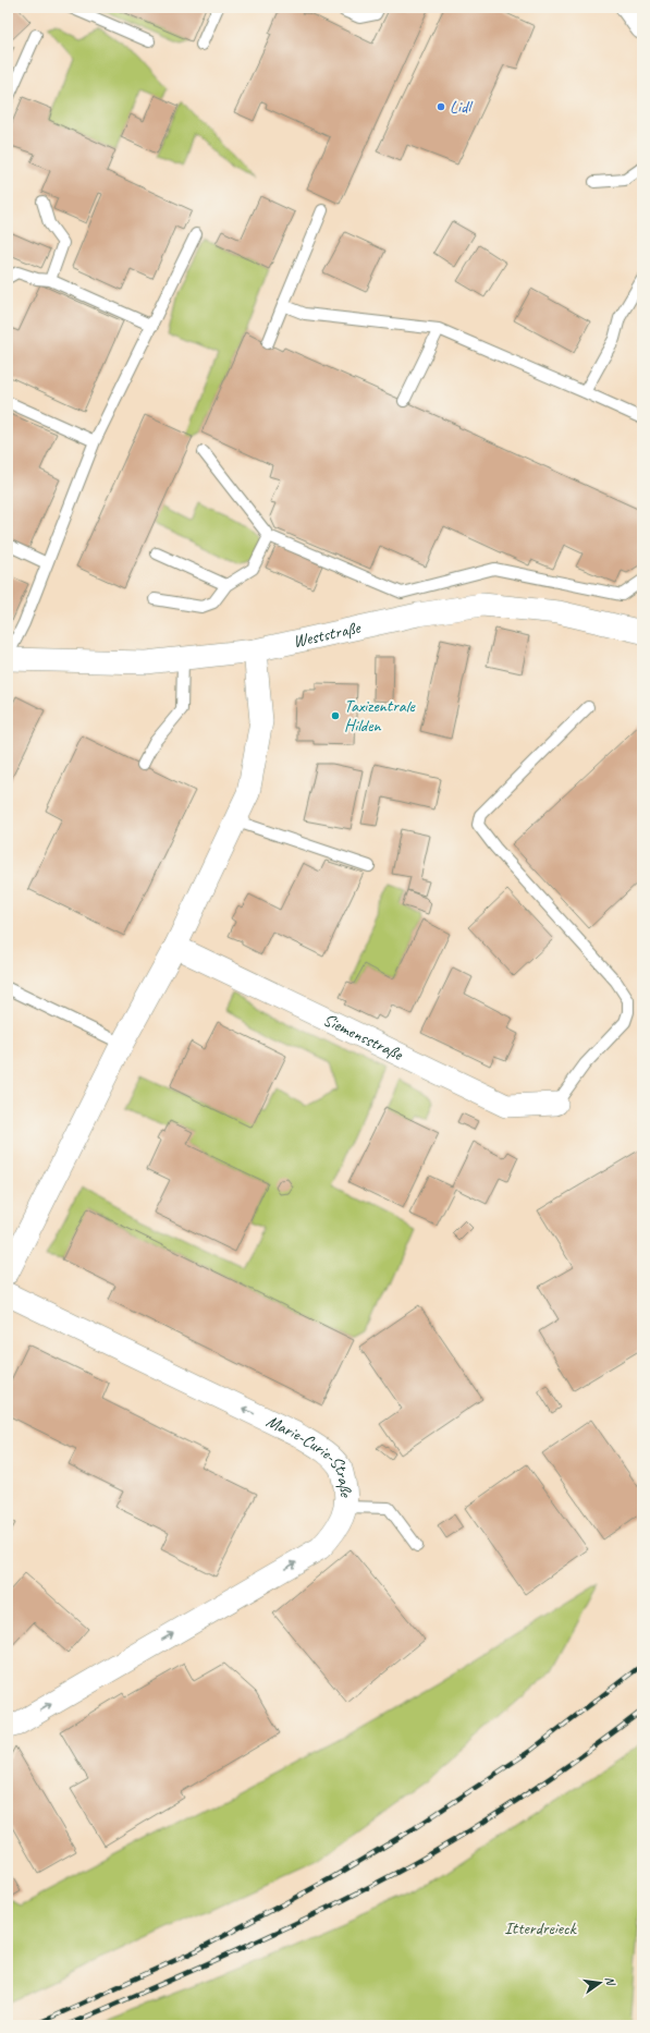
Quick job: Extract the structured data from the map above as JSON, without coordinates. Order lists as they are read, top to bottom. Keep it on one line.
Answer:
{"streets":{"street":["Weststraße","Siemensstraße","Marie-Curie-Straße"]},"parks":["Itterdreieck"],"places":["Lidl","Taxizentrale Hilden"],"north":"right"}
